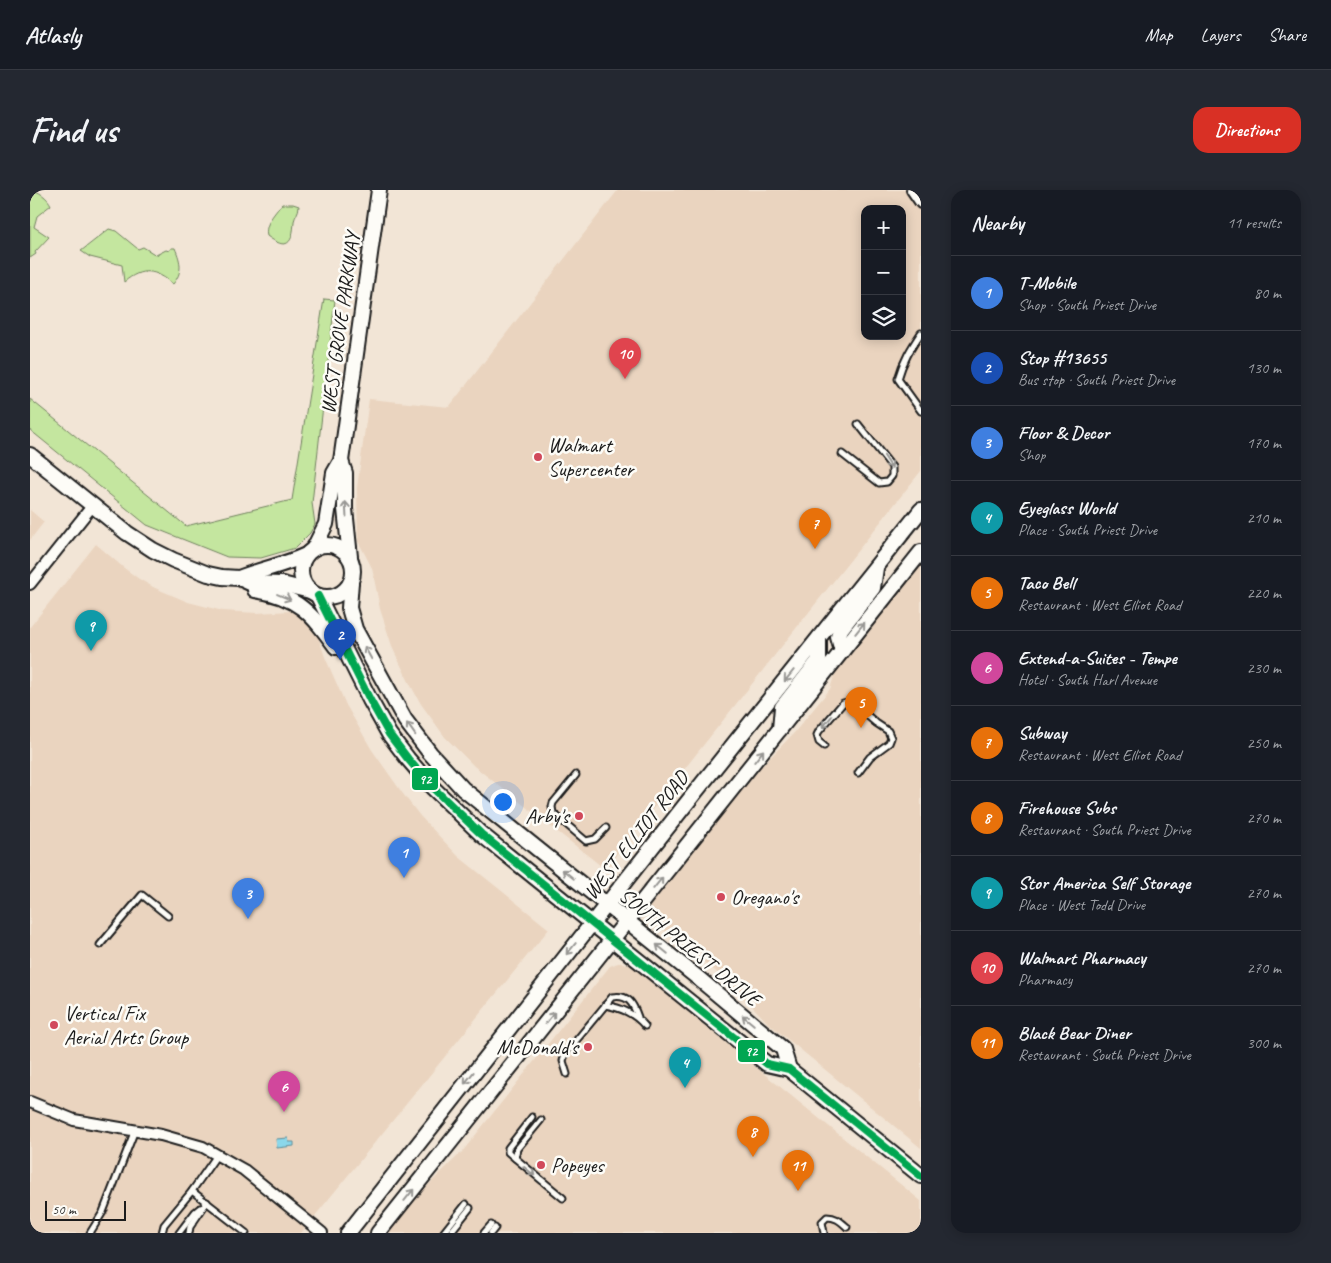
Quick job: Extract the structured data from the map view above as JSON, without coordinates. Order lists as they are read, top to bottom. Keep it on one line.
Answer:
{"streets":{"main road":["WEST GROVE PARKWAY","WEST ELLIOT ROAD","SOUTH PRIEST DRIVE"]},"crossings":[["WEST GROVE PARKWAY","SOUTH PRIEST DRIVE"],["WEST ELLIOT ROAD","SOUTH PRIEST DRIVE"]],"places":["Walmart Supercenter","Arby's","Oregano's","Vertical Fix Aerial Arts Group","McDonald's","Popeyes"],"lines":["transit line 92"],"scale_bar":"50 m","page":{"header":"Atlasly","nav":["Map","Layers","Share"],"buttons":"Directions","title":"Find us","heading":["Nearby","11 results"],"map_buttons":["+","−"],"list":[{"mark":"1","name":"T-Mobile","note":"Shop · South Priest Drive","value":"80 m"},{"mark":"2","name":"Stop #13655","note":"Bus stop · South Priest Drive","value":"130 m"},{"mark":"3","name":"Floor & Decor","note":"Shop","value":"170 m"},{"mark":"4","name":"Eyeglass World","note":"Place · South Priest Drive","value":"210 m"},{"mark":"5","name":"Taco Bell","note":"Restaurant · West Elliot Road","value":"220 m"},{"mark":"6","name":"Extend-a-Suites - Tempe","note":"Hotel · South Harl Avenue","value":"230 m"},{"mark":"7","name":"Subway","note":"Restaurant · West Elliot Road","value":"250 m"},{"mark":"8","name":"Firehouse Subs","note":"Restaurant · South Priest Drive","value":"270 m"},{"mark":"9","name":"Stor America Self Storage","note":"Place · West Todd Drive","value":"270 m"},{"mark":"10","name":"Walmart Pharmacy","note":"Pharmacy","value":"270 m"},{"mark":"11","name":"Black Bear Diner","note":"Restaurant · South Priest Drive","value":"300 m"}],"pins":["10","7","9","2","5","1","3","4","6","8","11"],"scale":"50 m"}}
